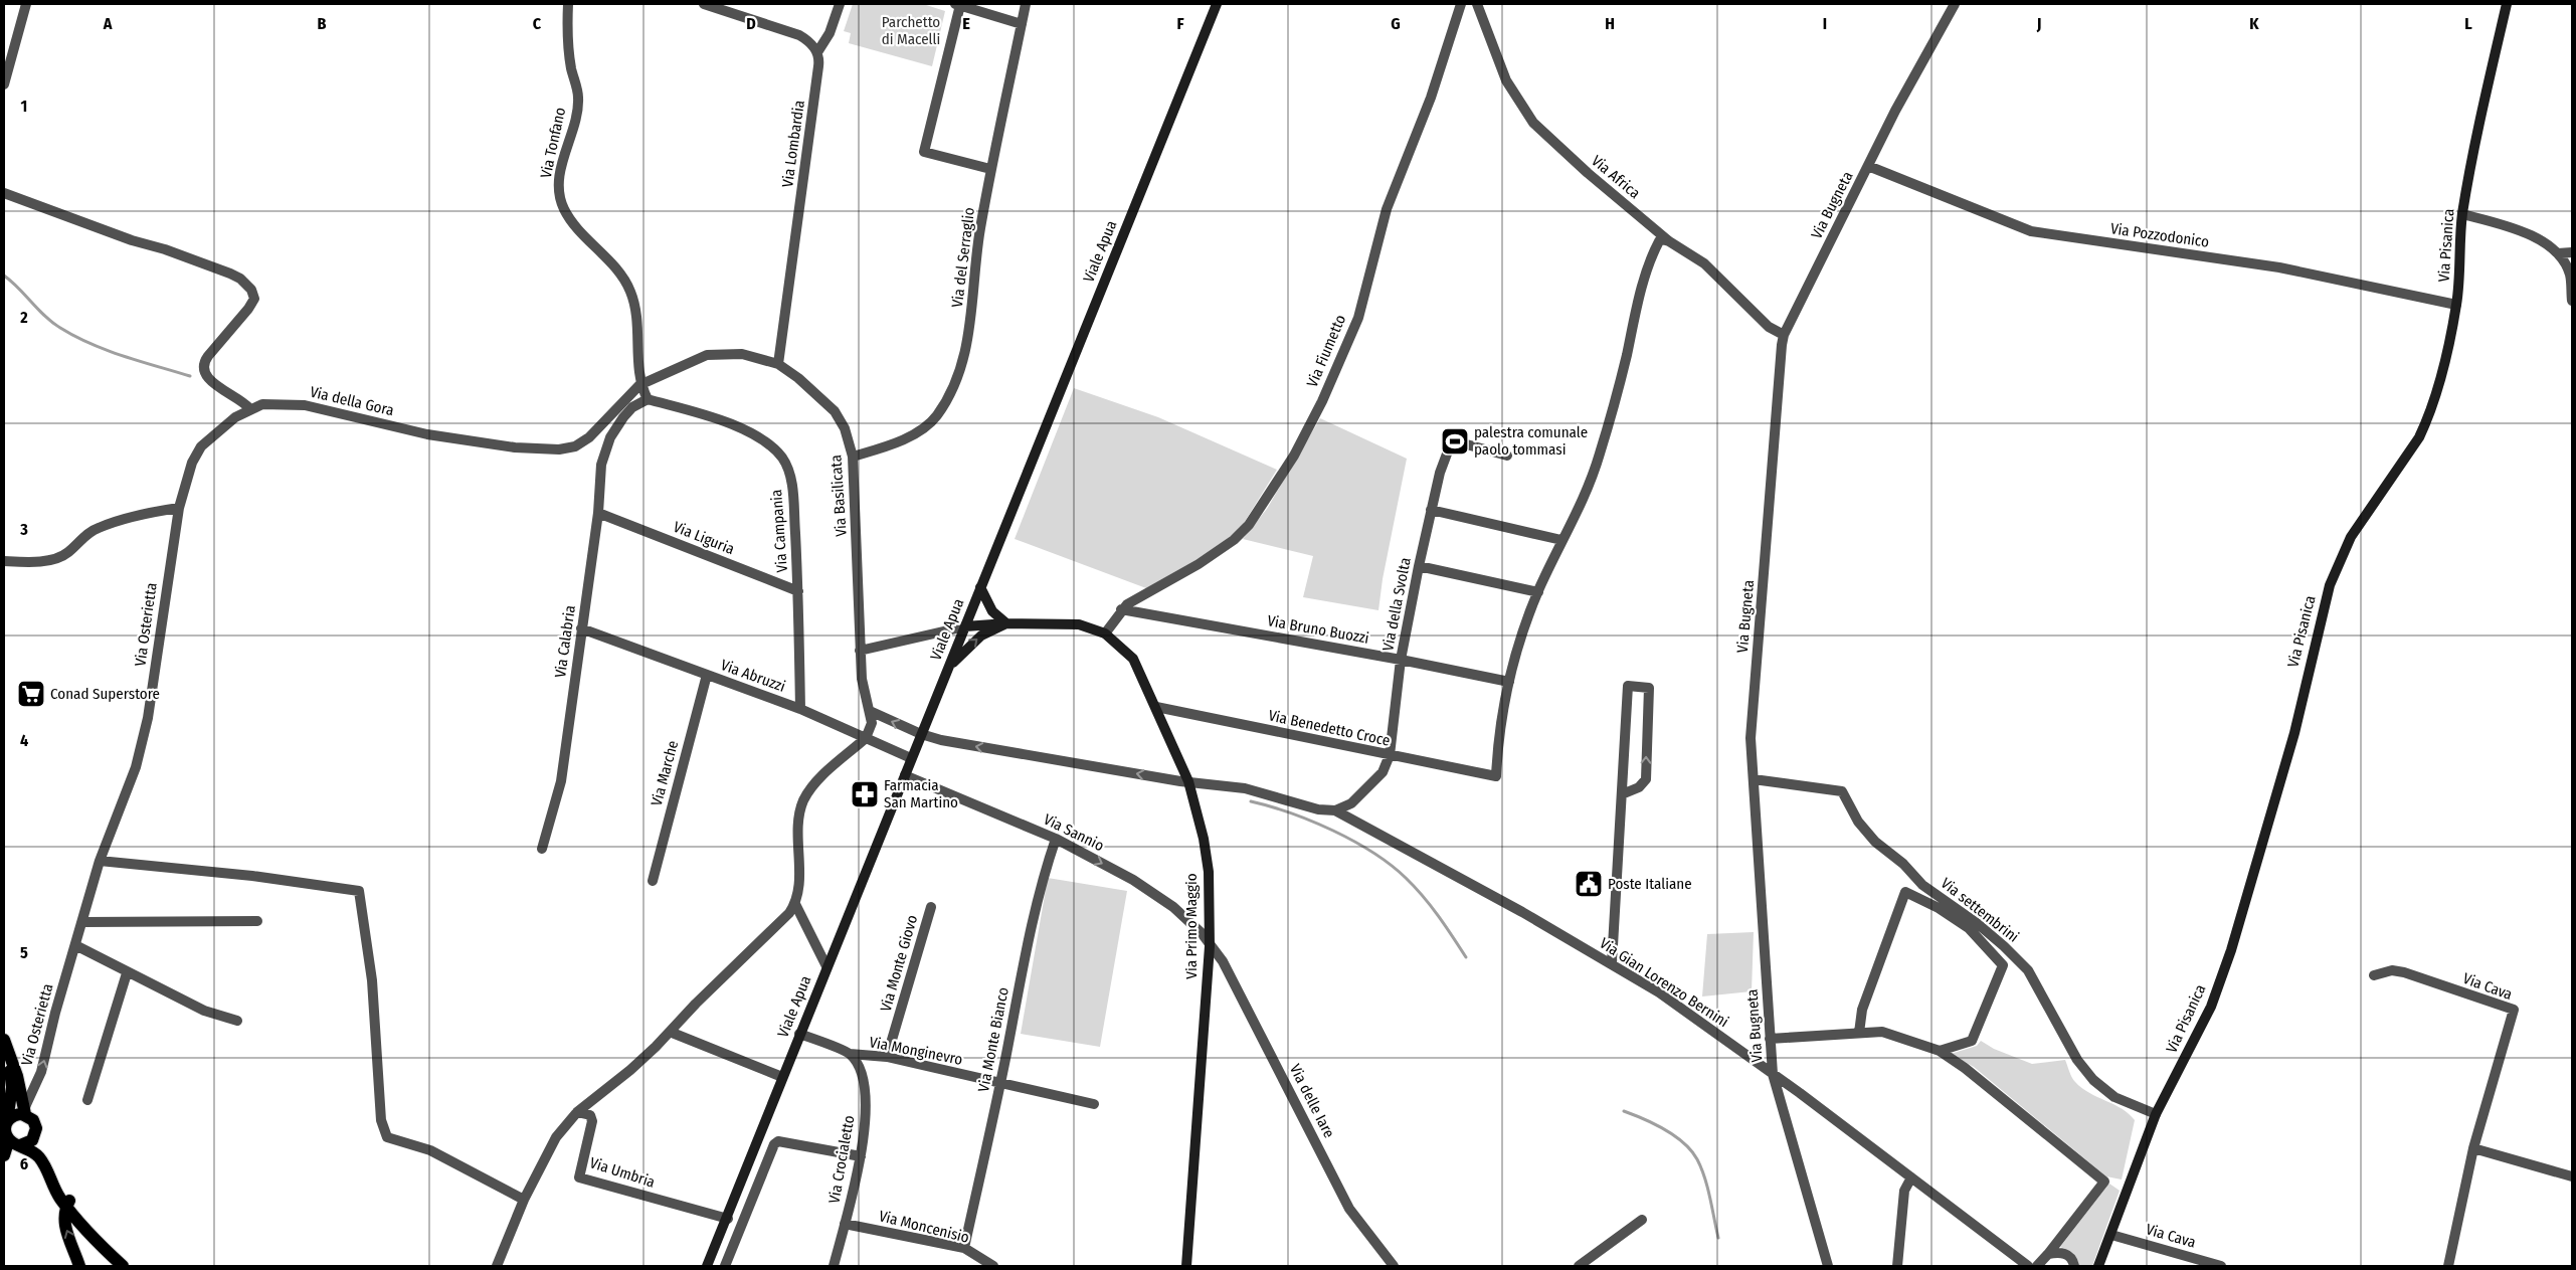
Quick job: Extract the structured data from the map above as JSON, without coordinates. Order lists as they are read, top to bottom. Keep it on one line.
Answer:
{"streets":{"street":["Via Tonfano","Via Lombardia","Via Africa","Via Bugneta","Via Pozzodonico","Via Pisanica","Viale Apua","Via del Serraglio","Via Fiumetto","Via della Gora","Via Basilicata","Via Campania","Via Liguria","Via della Svolta","Via Osterietta","Via Bruno Buozzi","Via Calabria","Via Abruzzi","Via Benedetto Croce","Via Marche","Via Sannio","Via settembrini","Via Primo Maggio","Via Monte Giovo","Via Gian Lorenzo Bernini","Via Cava","Via Monte Bianco","Via Monginevro","Via delle Iare","Via Crocialetto","Via Umbria","Via Moncenisio"]},"crossings":[["Via Tonfano","Via della Gora"],["Via Tonfano","Via Basilicata"],["Via Lombardia","Via Basilicata"],["Via Africa","Via Bugneta"],["Via Bugneta","Via Pozzodonico"],["Via Bugneta","Via settembrini"],["Via Bugneta","Via Gian Lorenzo Bernini"],["Via Pozzodonico","Via Pisanica"],["Via Pisanica","Via settembrini"],["Via Pisanica","Via Cava"],["Viale Apua","Via Abruzzi"],["Viale Apua","Via Sannio"],["Viale Apua","Via Primo Maggio"],["Viale Apua","Via Umbria"],["Via del Serraglio","Via Basilicata"],["Via Fiumetto","Via Bruno Buozzi"],["Via Fiumetto","Via Primo Maggio"],["Via della Gora","Via Basilicata"],["Via della Gora","Via Osterietta"],["Via Basilicata","Via Abruzzi"],["Via Campania","Via Liguria"],["Via Campania","Via Calabria"],["Via Campania","Via Abruzzi"],["Via Liguria","Via Calabria"],["Via della Svolta","Via Bruno Buozzi"],["Via della Svolta","Via Benedetto Croce"],["Via della Svolta","Via Gian Lorenzo Bernini"],["Via Bruno Buozzi","Via Benedetto Croce"],["Via Calabria","Via Abruzzi"],["Via Abruzzi","Via Marche"],["Via Benedetto Croce","Via Primo Maggio"],["Via Sannio","Via Primo Maggio"],["Via Sannio","Via Monte Bianco"],["Via Sannio","Via delle Iare"],["Via Primo Maggio","Via delle Iare"],["Via Monte Giovo","Via Monginevro"],["Via Monte Bianco","Via Monginevro"],["Via Monte Bianco","Via Moncenisio"],["Via Monginevro","Via Crocialetto"],["Via Crocialetto","Via Moncenisio"]],"one_way":["Via Sannio"],"parks":["Parchetto di Macelli"],"places":{"sports":["palestra comunale paolo tommasi"],"supermarket":["Conad Superstore"],"pharmacy":["Farmacia San Martino"],"public building":["Poste Italiane"]},"grid":{"columns":["A","B","C","D","E","F","G","H","I","J","K","L"],"rows":["1","2","3","4","5","6"]}}
